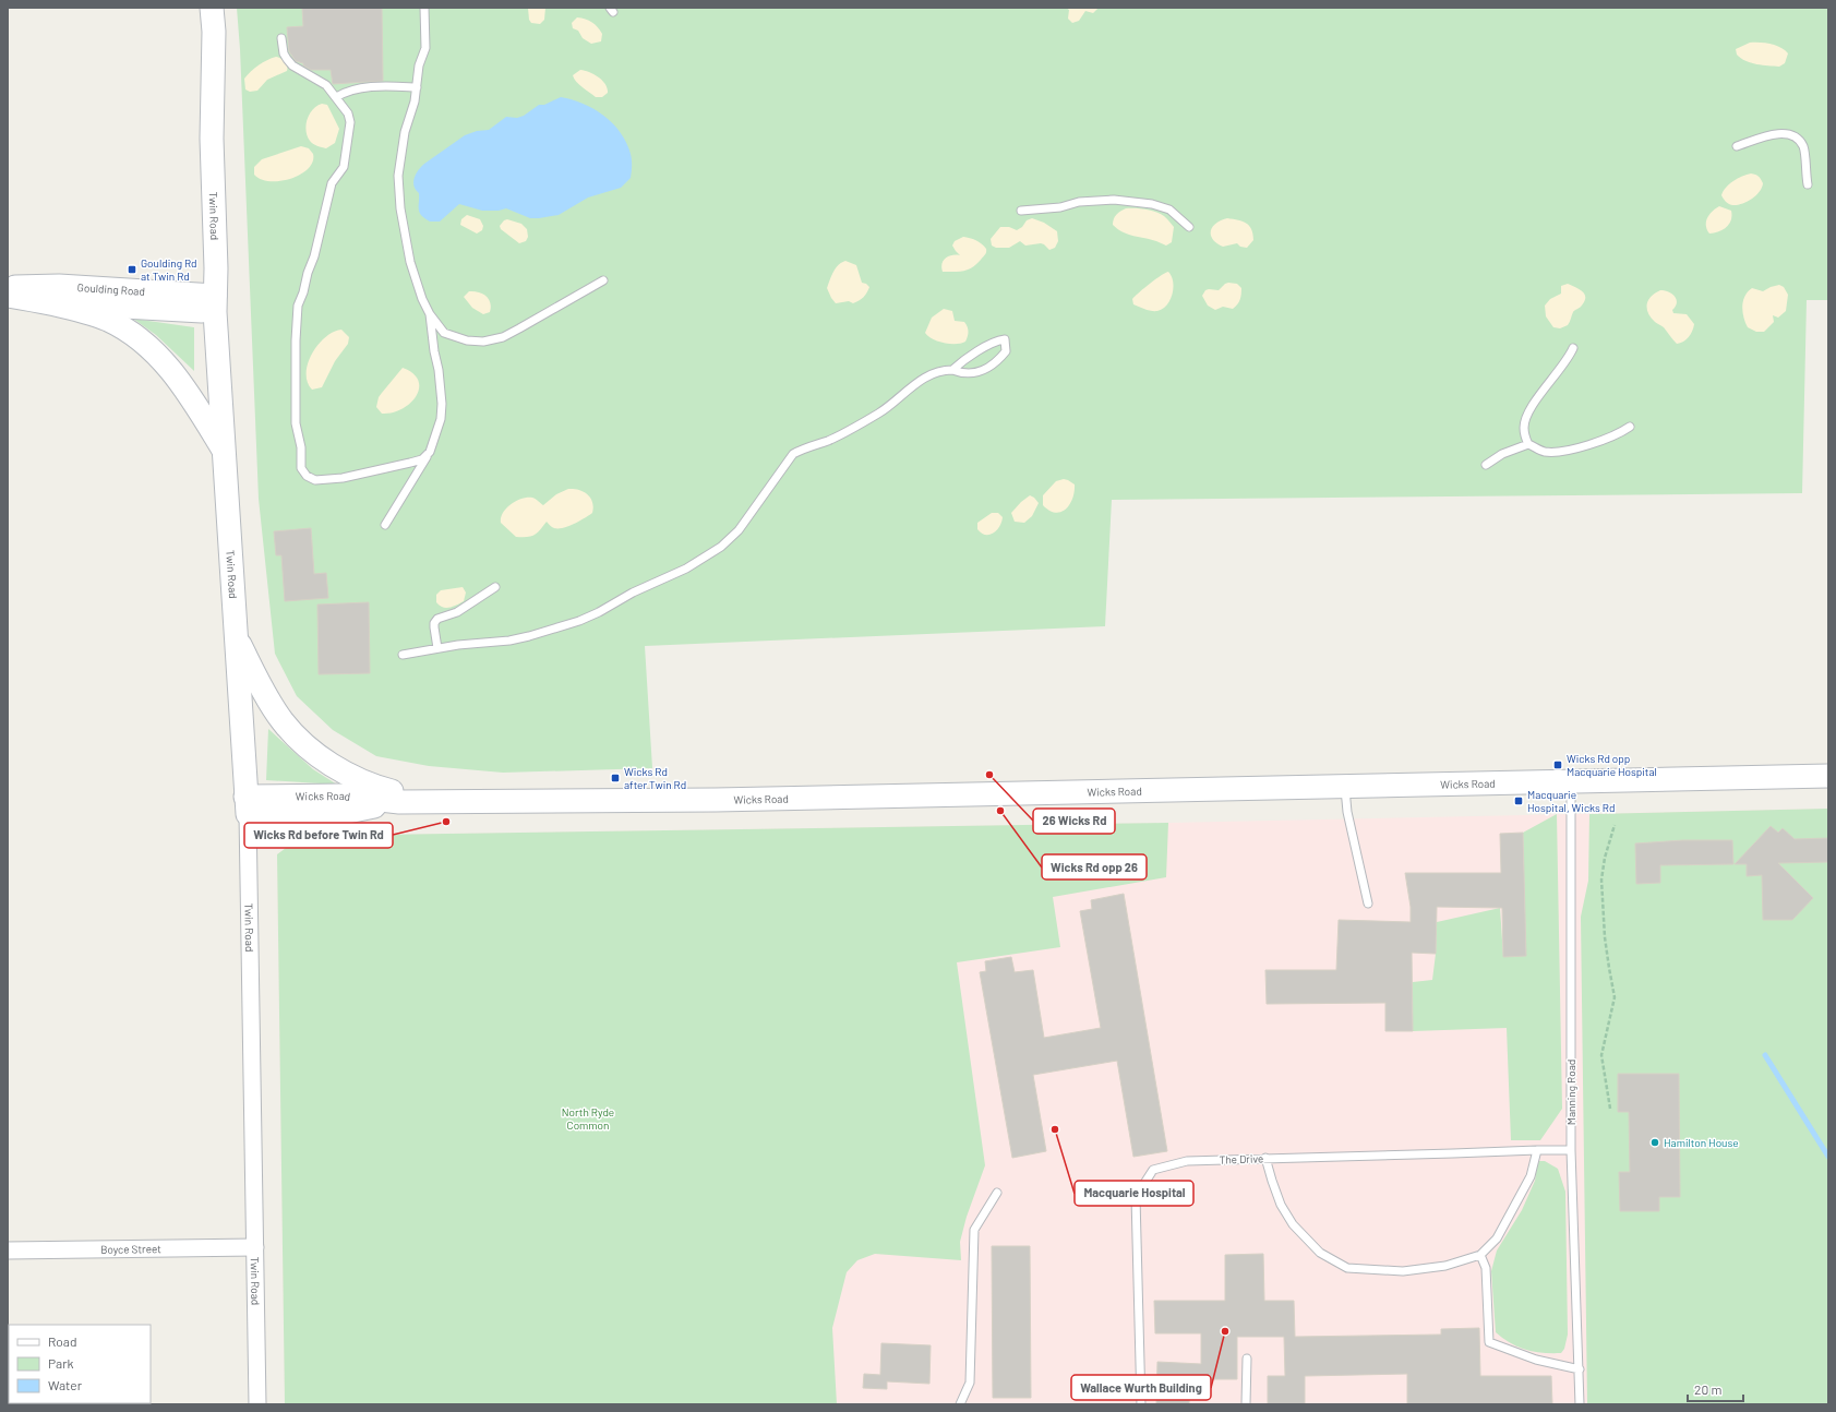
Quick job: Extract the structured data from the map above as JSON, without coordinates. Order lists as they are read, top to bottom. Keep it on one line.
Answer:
{"streets":{"main road":["Twin Road","Goulding Road","Wicks Road"],"street":["Boyce Street"],"lane":["Manning Road","The Drive"]},"crossings":[["Twin Road","Goulding Road"],["Twin Road","Wicks Road"],["Twin Road","Boyce Street"],["Wicks Road","Manning Road"],["Manning Road","The Drive"]],"parks":["North Ryde Common"],"places":{"transit":["Goulding Rd at Twin Rd","Wicks Rd opp Macquarie Hospital","Wicks Rd after Twin Rd","Macquarie Hospital, Wicks Rd"],"other":["26 Wicks Rd","Wicks Rd opp 26","Wicks Rd before Twin Rd","Macquarie Hospital","Hamilton House","Wallace Wurth Building"]},"legend":["Road","Park","Water"],"scale_bar":"20 m"}
